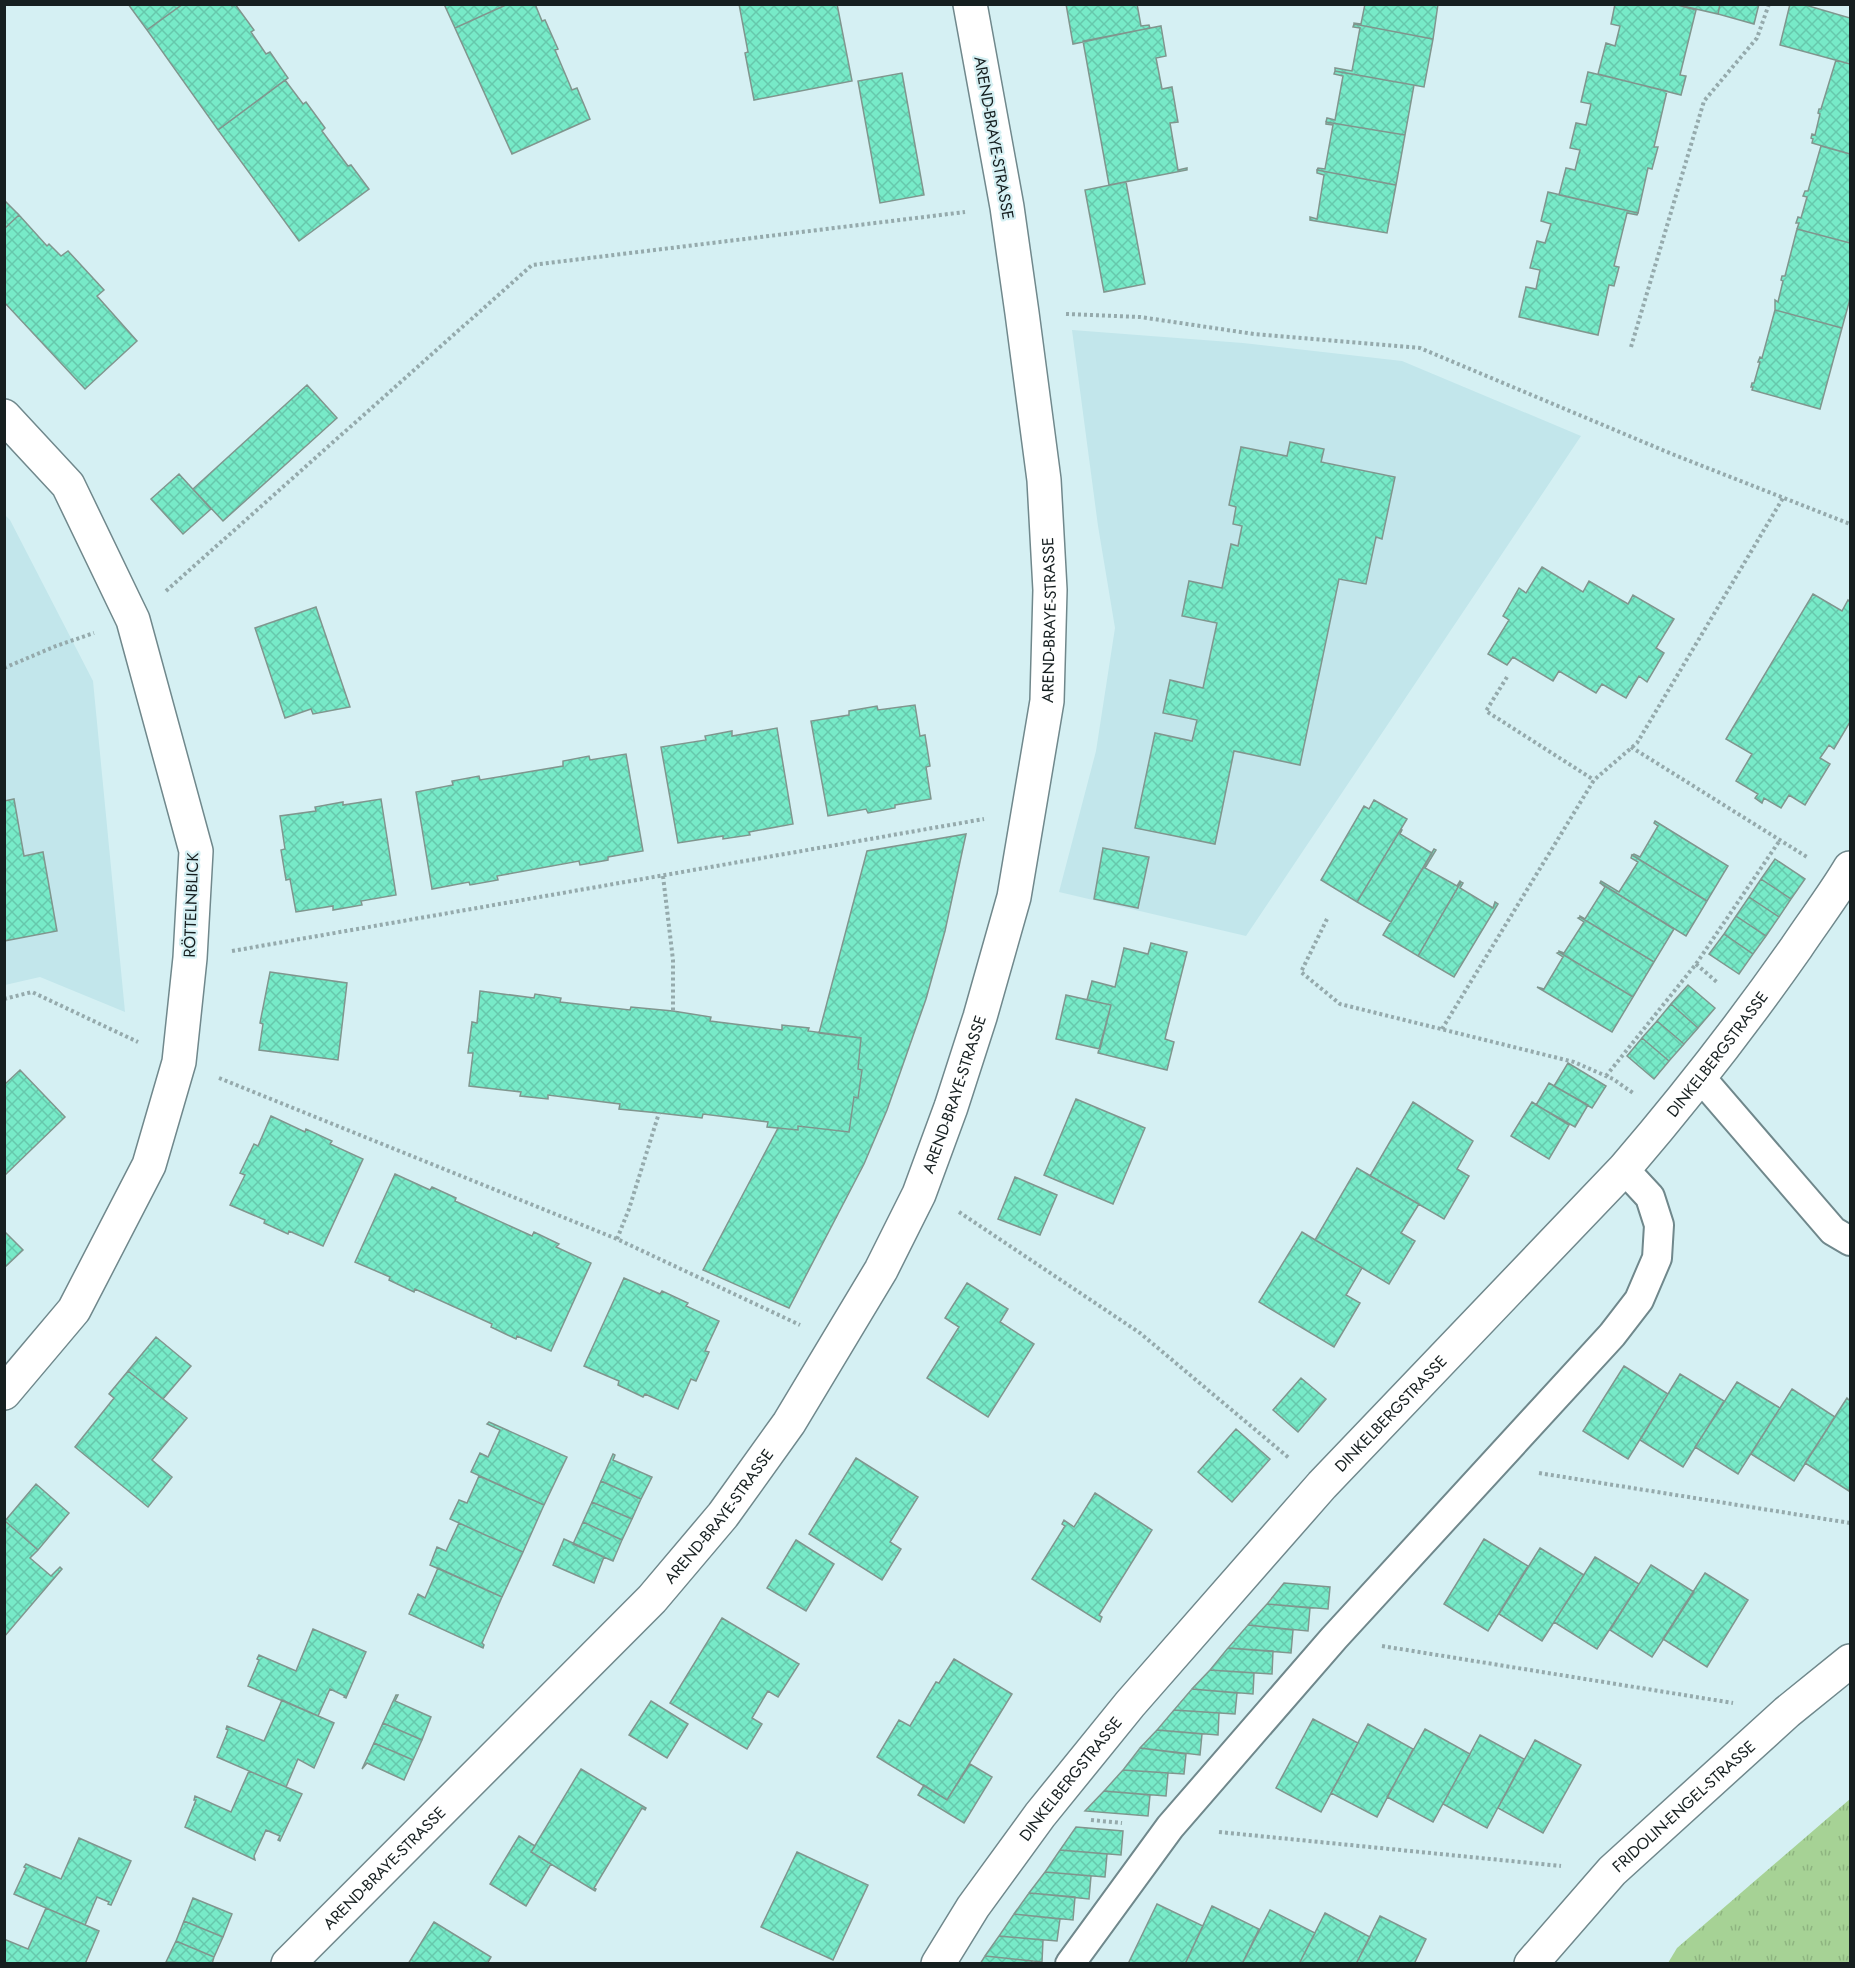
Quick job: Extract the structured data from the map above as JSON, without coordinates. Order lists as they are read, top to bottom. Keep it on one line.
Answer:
{"streets":{"street":["AREND-BRAYE-STRASSE","RÖTTELNBLICK","DINKELBERGSTRASSE","FRIDOLIN-ENGEL-STRASSE"]}}
